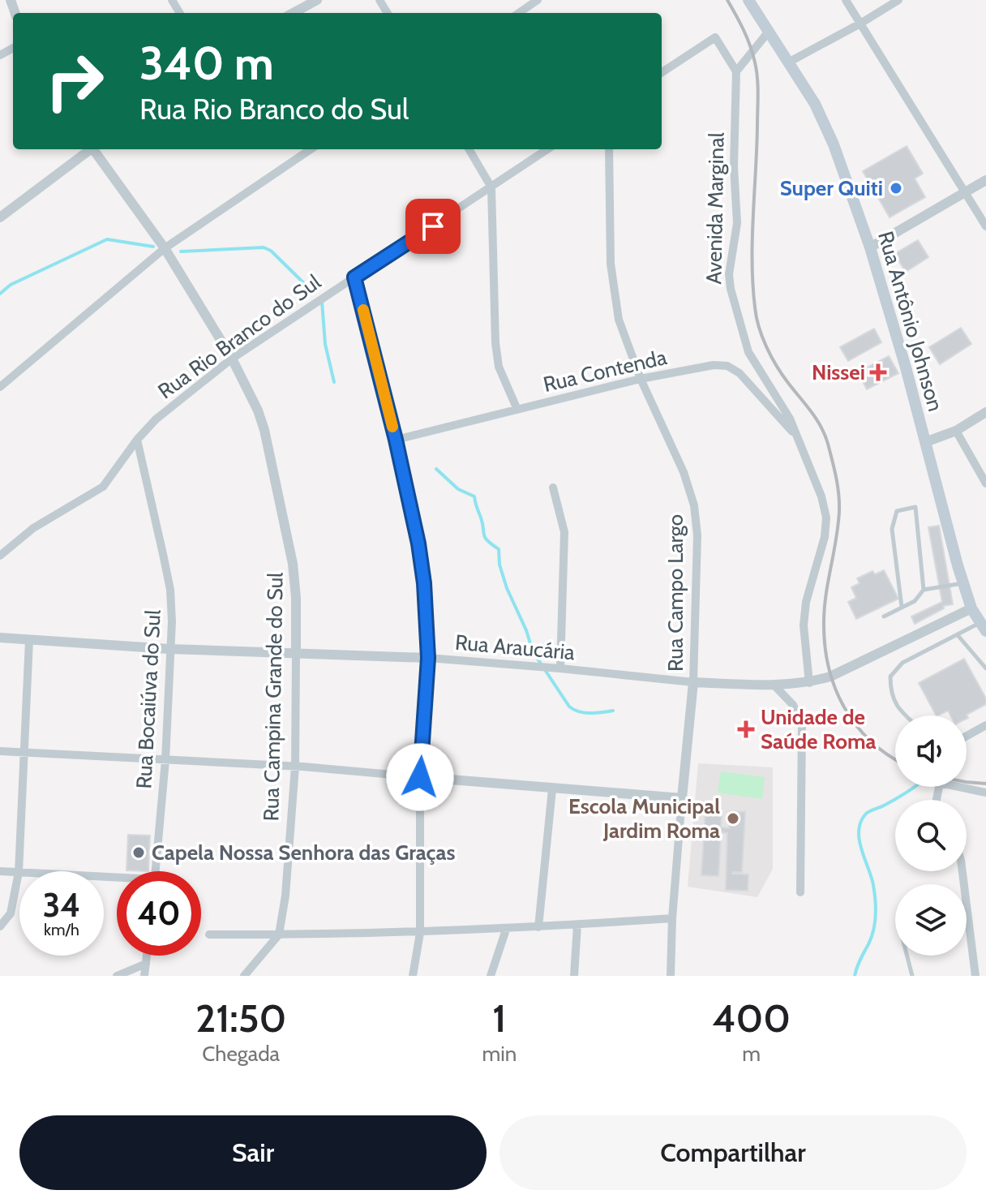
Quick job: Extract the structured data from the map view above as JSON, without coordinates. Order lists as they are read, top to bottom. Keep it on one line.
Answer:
{"streets":{"main road":["Rua Antônio Johnson"],"street":["Avenida Marginal","Rua Rio Branco do Sul","Rua Contenda","Rua Campo Largo","Rua Araucária","Rua Campina Grande do Sul","Rua Bocaiúva do Sul"]},"crossings":[["Avenida Marginal","Rua Contenda"],["Avenida Marginal","Rua Araucária"],["Rua Antônio Johnson","Rua Araucária"],["Rua Rio Branco do Sul","Rua Campina Grande do Sul"],["Rua Rio Branco do Sul","Rua Bocaiúva do Sul"],["Rua Contenda","Rua Campo Largo"],["Rua Campo Largo","Rua Araucária"],["Rua Araucária","Rua Campina Grande do Sul"],["Rua Araucária","Rua Bocaiúva do Sul"]],"places":{"other":["Super Quiti","Escola Municipal Jardim Roma","Capela Nossa Senhora das Graças"],"health":["Nissei","Unidade de Saúde Roma"]},"page":{"turn":["340 m","Rua Rio Branco do Sul"],"speed":"34 km/h","limit":"40","eta":["21:50","Chegada","1","min","400","m"],"buttons":["Sair","Compartilhar"]}}
